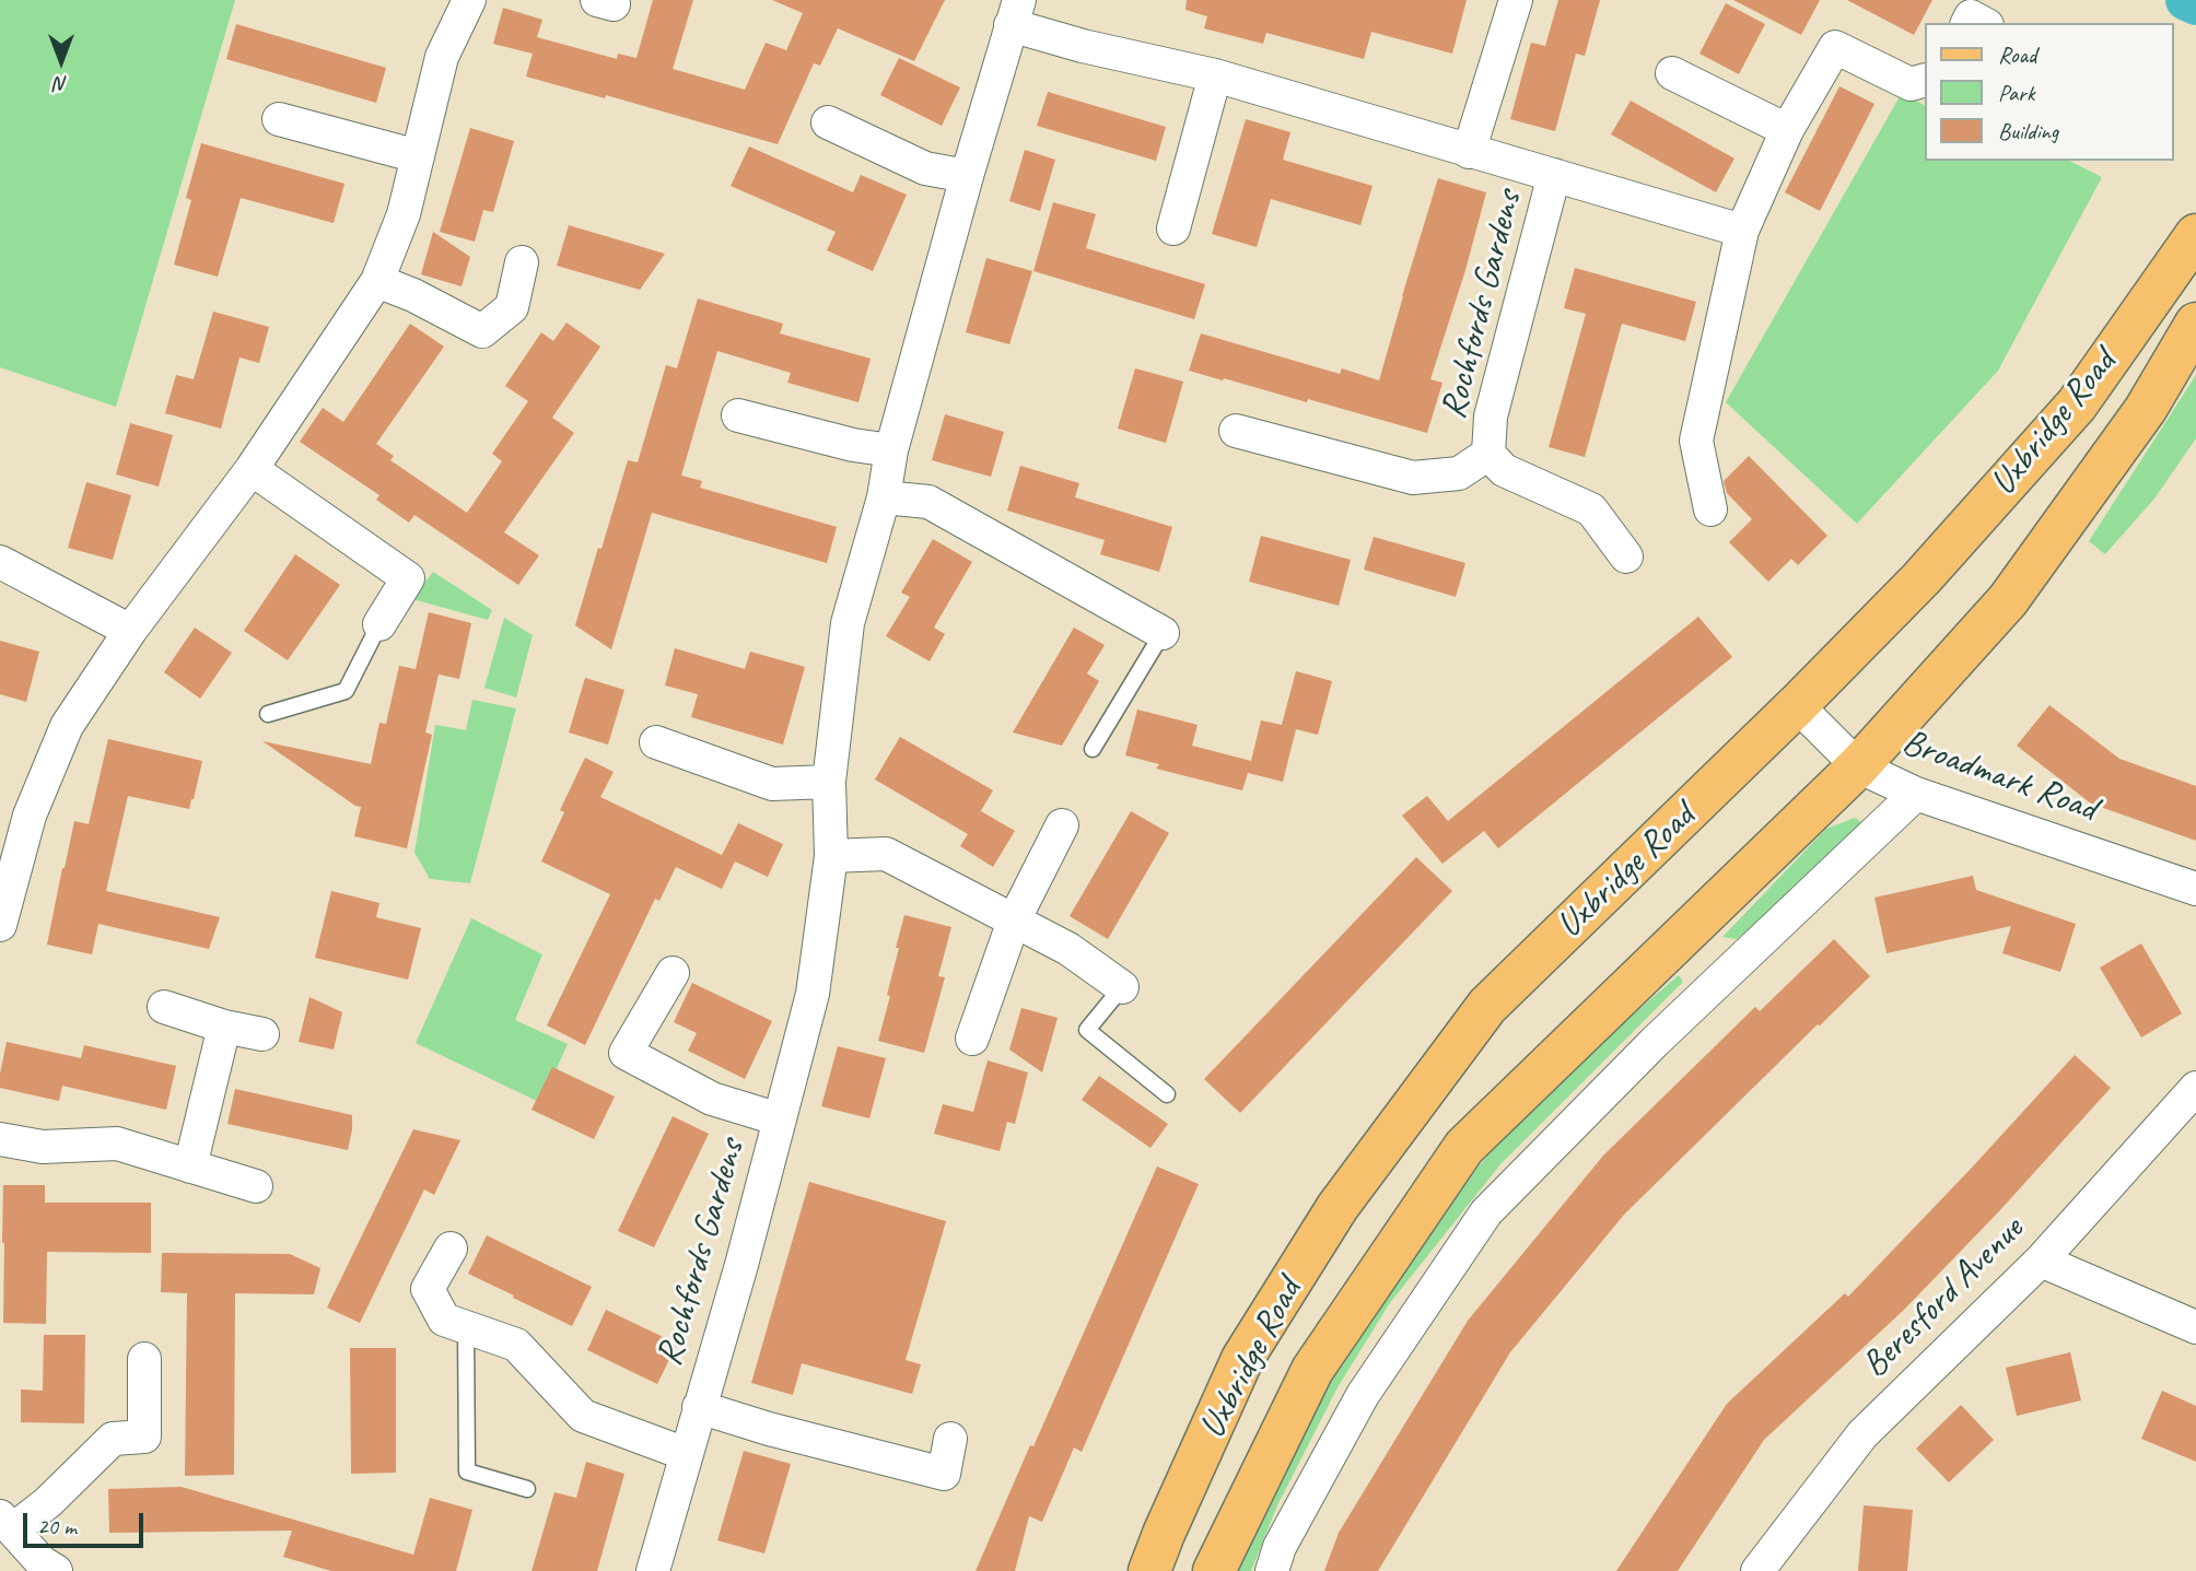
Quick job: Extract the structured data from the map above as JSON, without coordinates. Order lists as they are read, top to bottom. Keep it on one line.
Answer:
{"streets":{"main road":["Uxbridge Road"],"street":["Rochfords Gardens","Broadmark Road","Beresford Avenue"]},"crossings":[["Uxbridge Road","Broadmark Road"]],"legend":["Road","Park","Building"],"scale_bar":"20 m","north":"bottom"}
